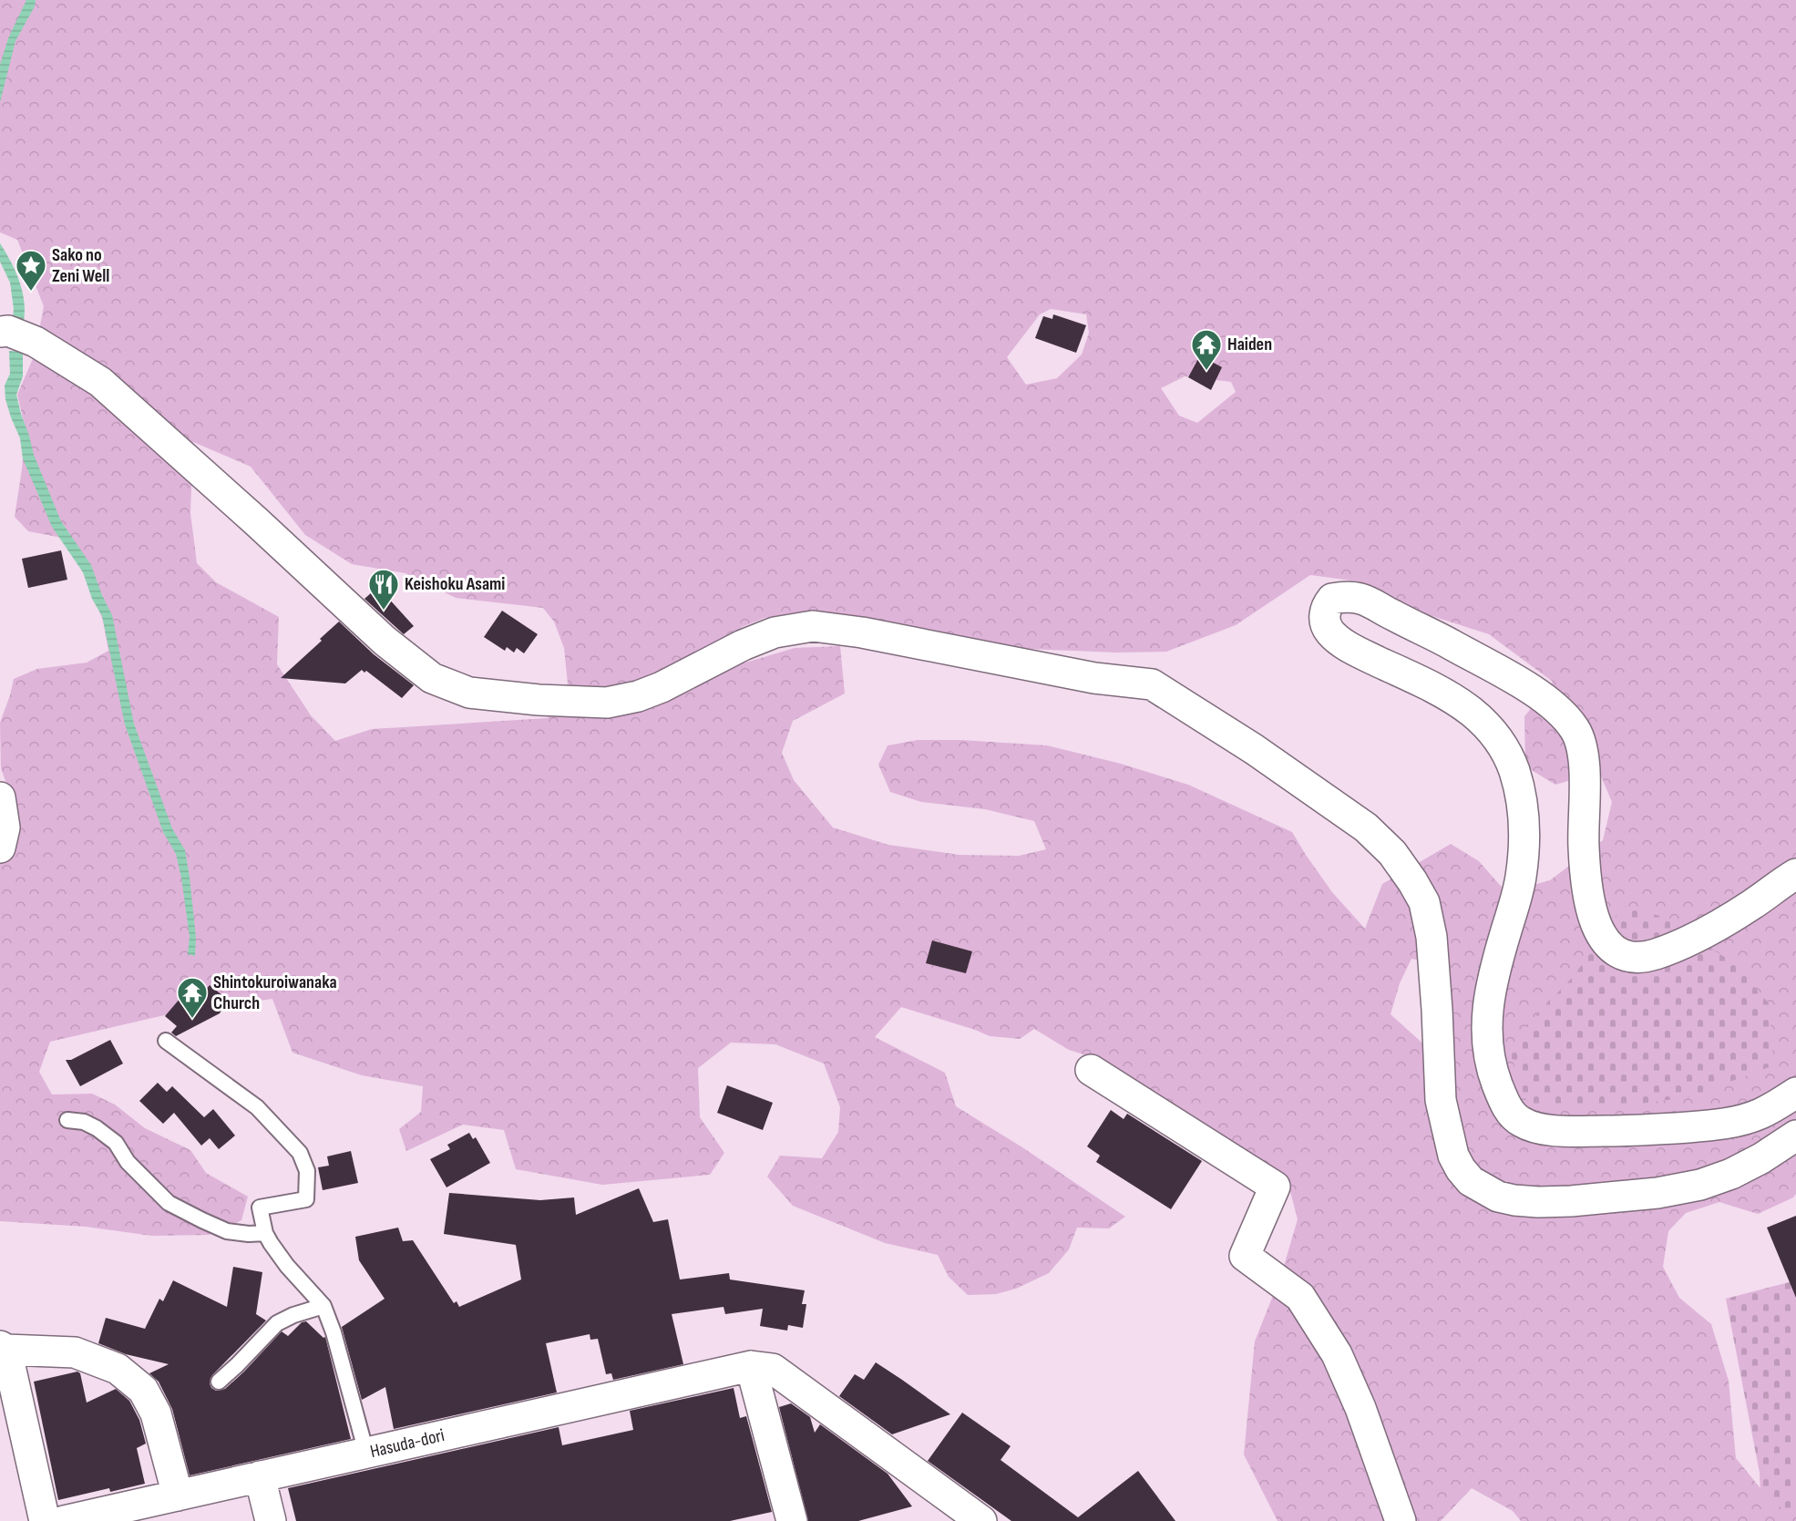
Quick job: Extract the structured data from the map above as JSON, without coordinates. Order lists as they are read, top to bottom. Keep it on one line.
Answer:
{"streets":{"street":["Hasuda-dori"]},"places":{"place":["Sako no Zeni Well"],"temple":["Haiden","Shintokuroiwanaka Church"],"restaurant":["Keishoku Asami"]}}
